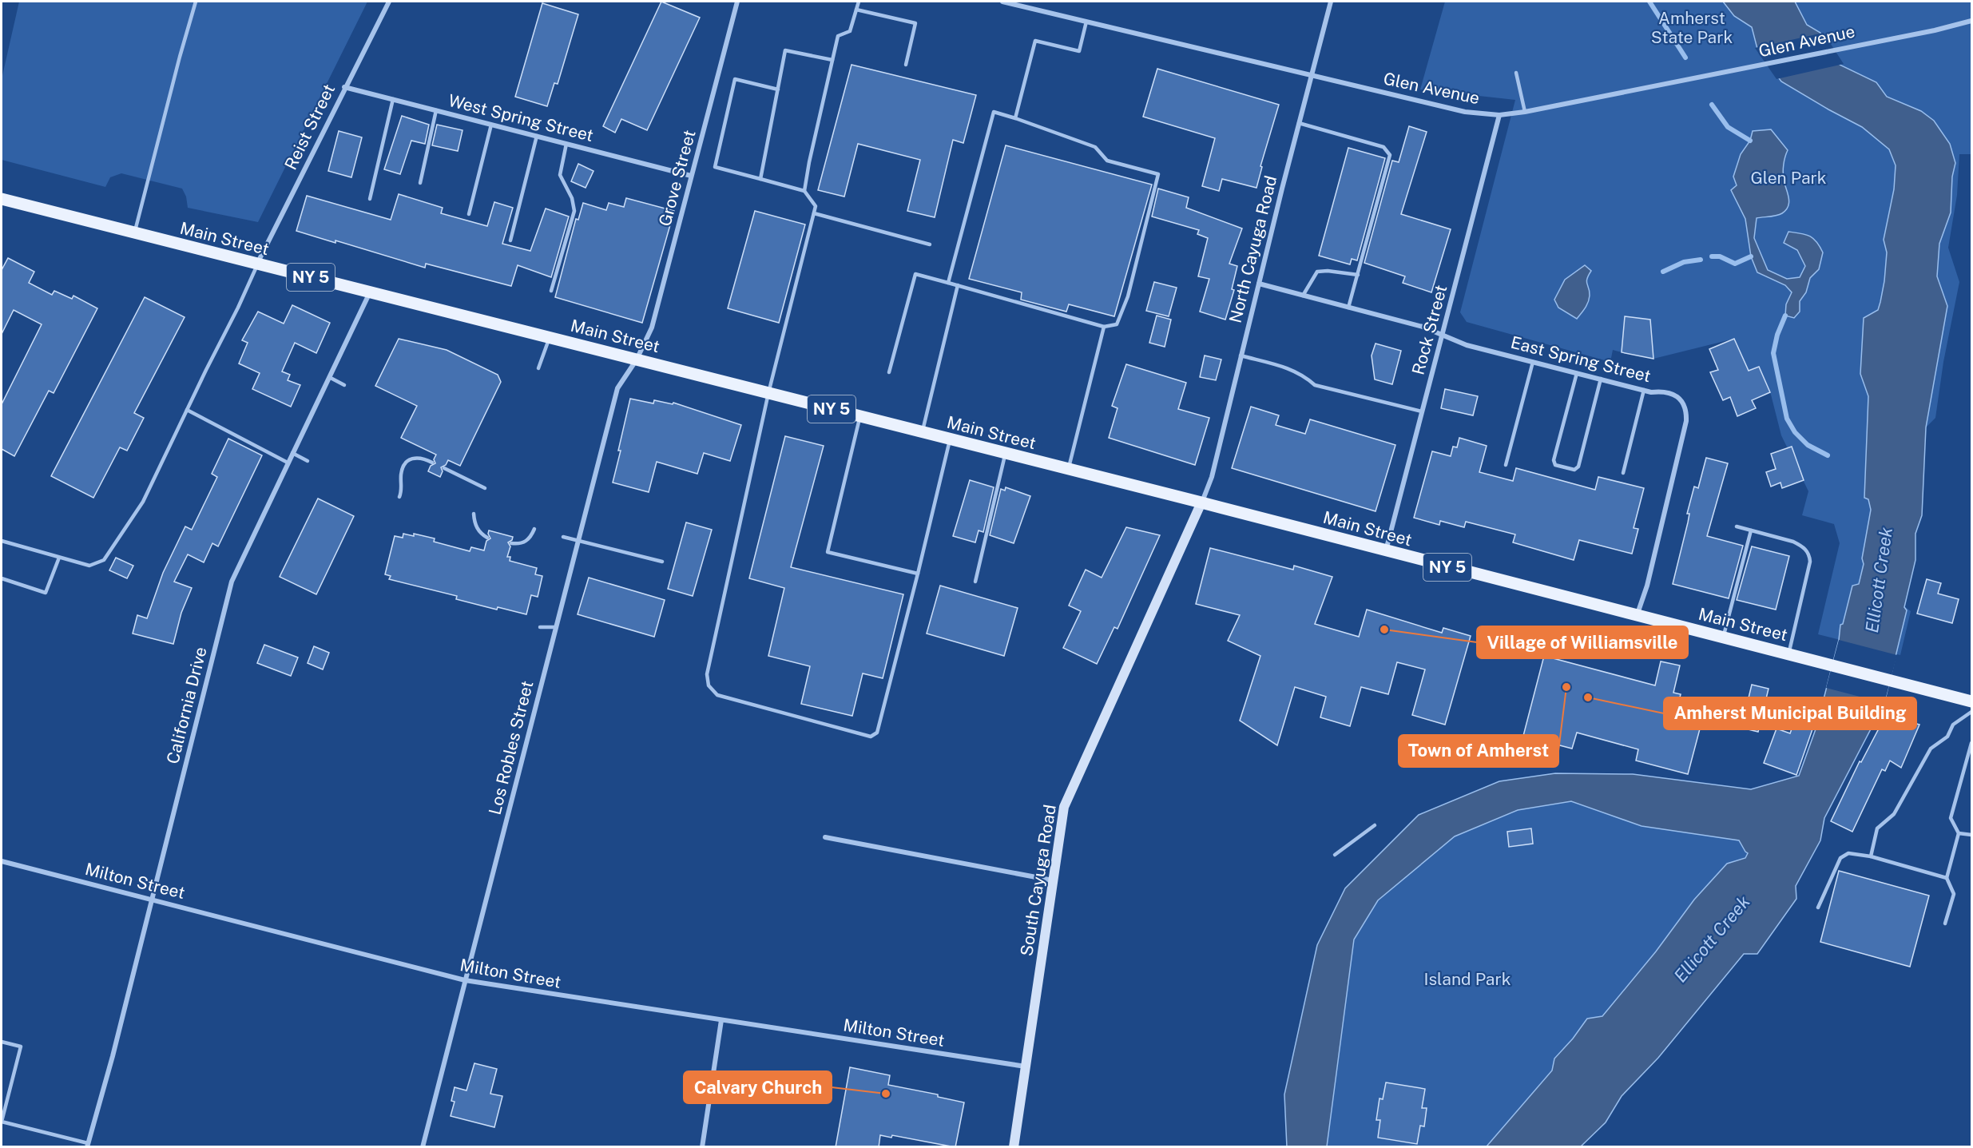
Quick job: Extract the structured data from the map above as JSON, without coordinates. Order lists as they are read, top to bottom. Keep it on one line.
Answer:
{"streets":{"main road":["Main Street","NY 5"],"street":["Glen Avenue","West Spring Street","Reist Street","Grove Street","North Cayuga Road","Rock Street","East Spring Street","California Drive","Los Robles Street","South Cayuga Road","Milton Street"]},"crossings":[["Glen Avenue","North Cayuga Road"],["Glen Avenue","Rock Street"],["West Spring Street","Reist Street"],["West Spring Street","Grove Street"],["Reist Street","Main Street"],["Grove Street","Main Street"],["Grove Street","Los Robles Street"],["Main Street","North Cayuga Road"],["Main Street","Rock Street"],["Main Street","East Spring Street"],["Main Street","California Drive"],["Main Street","Los Robles Street"],["Main Street","South Cayuga Road"],["North Cayuga Road","East Spring Street"],["North Cayuga Road","South Cayuga Road"],["Rock Street","East Spring Street"],["California Drive","Milton Street"],["Los Robles Street","Milton Street"],["South Cayuga Road","Milton Street"]],"water":["Ellicott Creek"],"parks":["Amherst State Park","Glen Park","Island Park"],"places":["Village of Williamsville","Town of Amherst","Amherst Municipal Building","Calvary Church"]}
